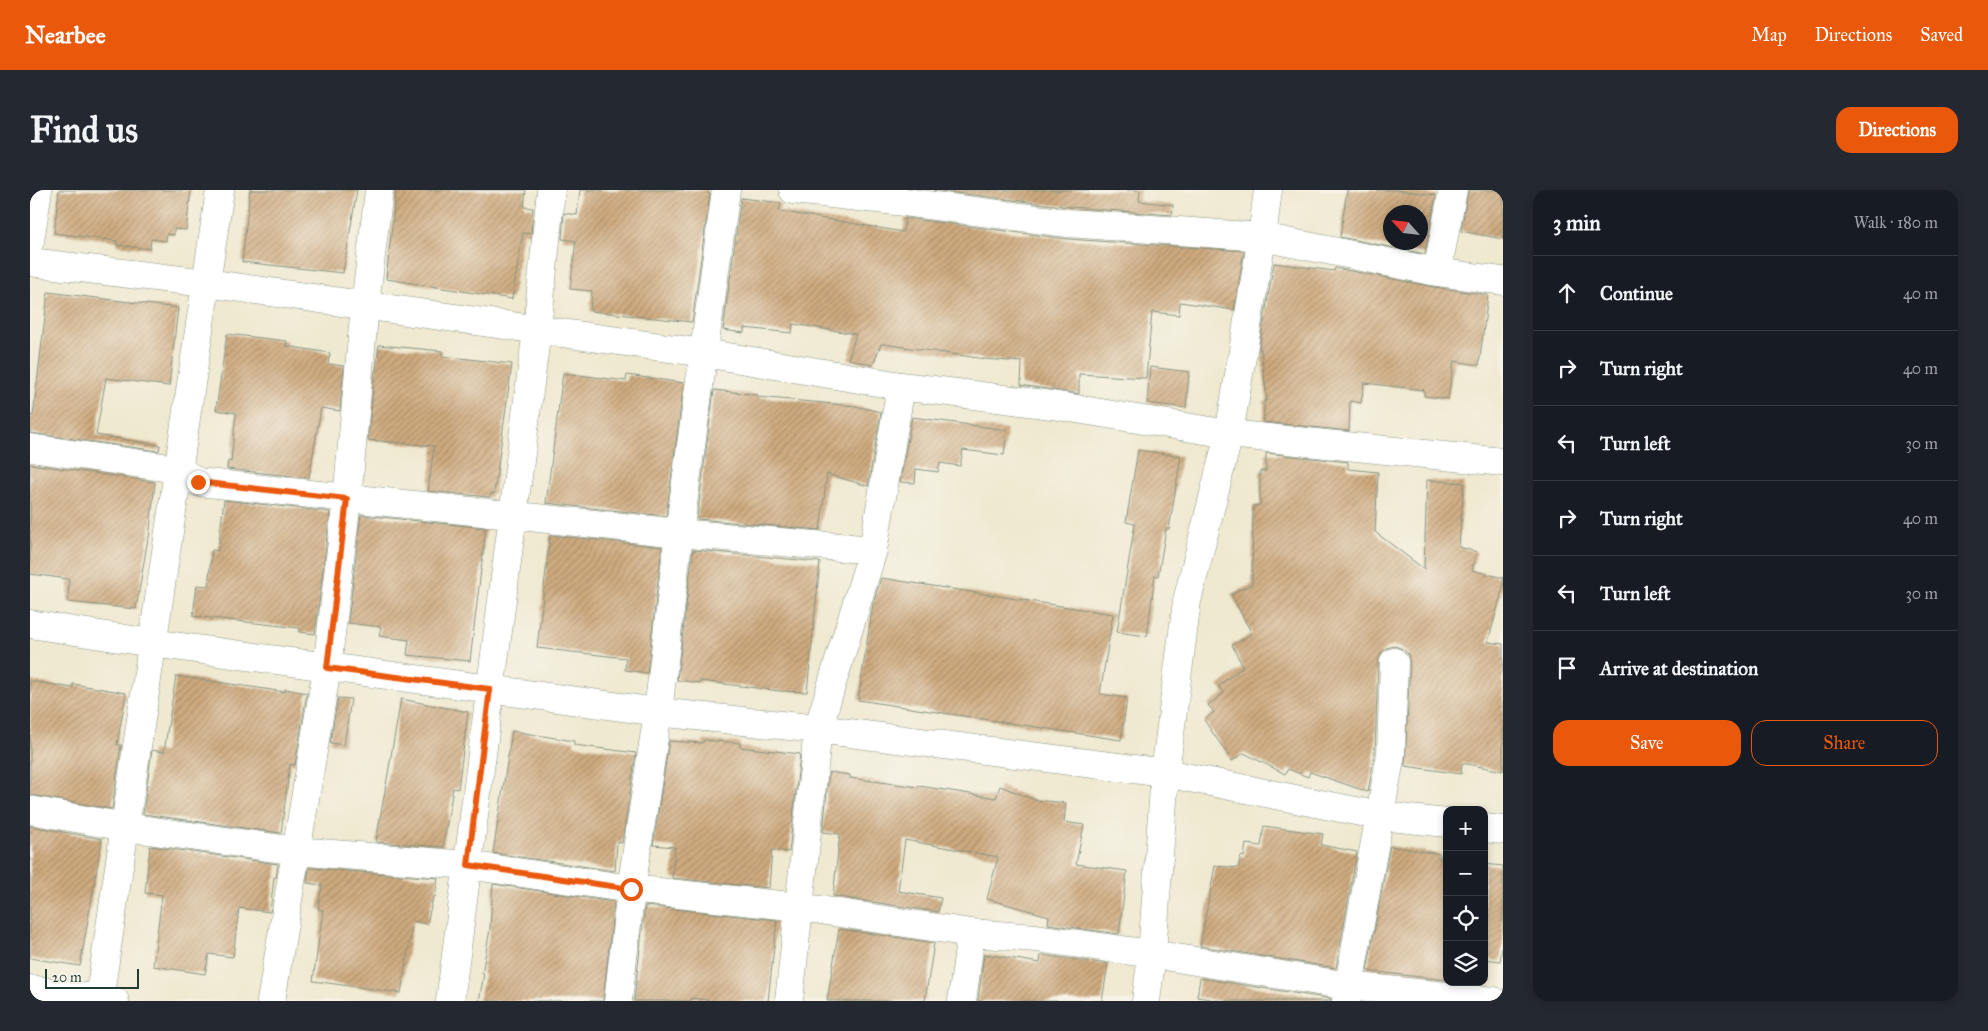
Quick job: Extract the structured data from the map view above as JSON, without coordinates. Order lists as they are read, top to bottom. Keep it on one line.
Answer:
{"scale_bar":"20 m","north":"top left","page":{"header":"Nearbee","nav":["Map","Directions","Saved"],"buttons":["Directions",["Save","Share"]],"title":"Find us","heading":["3 min","Walk · 180 m"],"list":[["Continue","40 m"],["Turn right","40 m"],["Turn left","30 m"],["Turn right","40 m"],["Turn left","30 m"],"Arrive at destination"],"map_buttons":["+","−"],"scale":"20 m"}}
